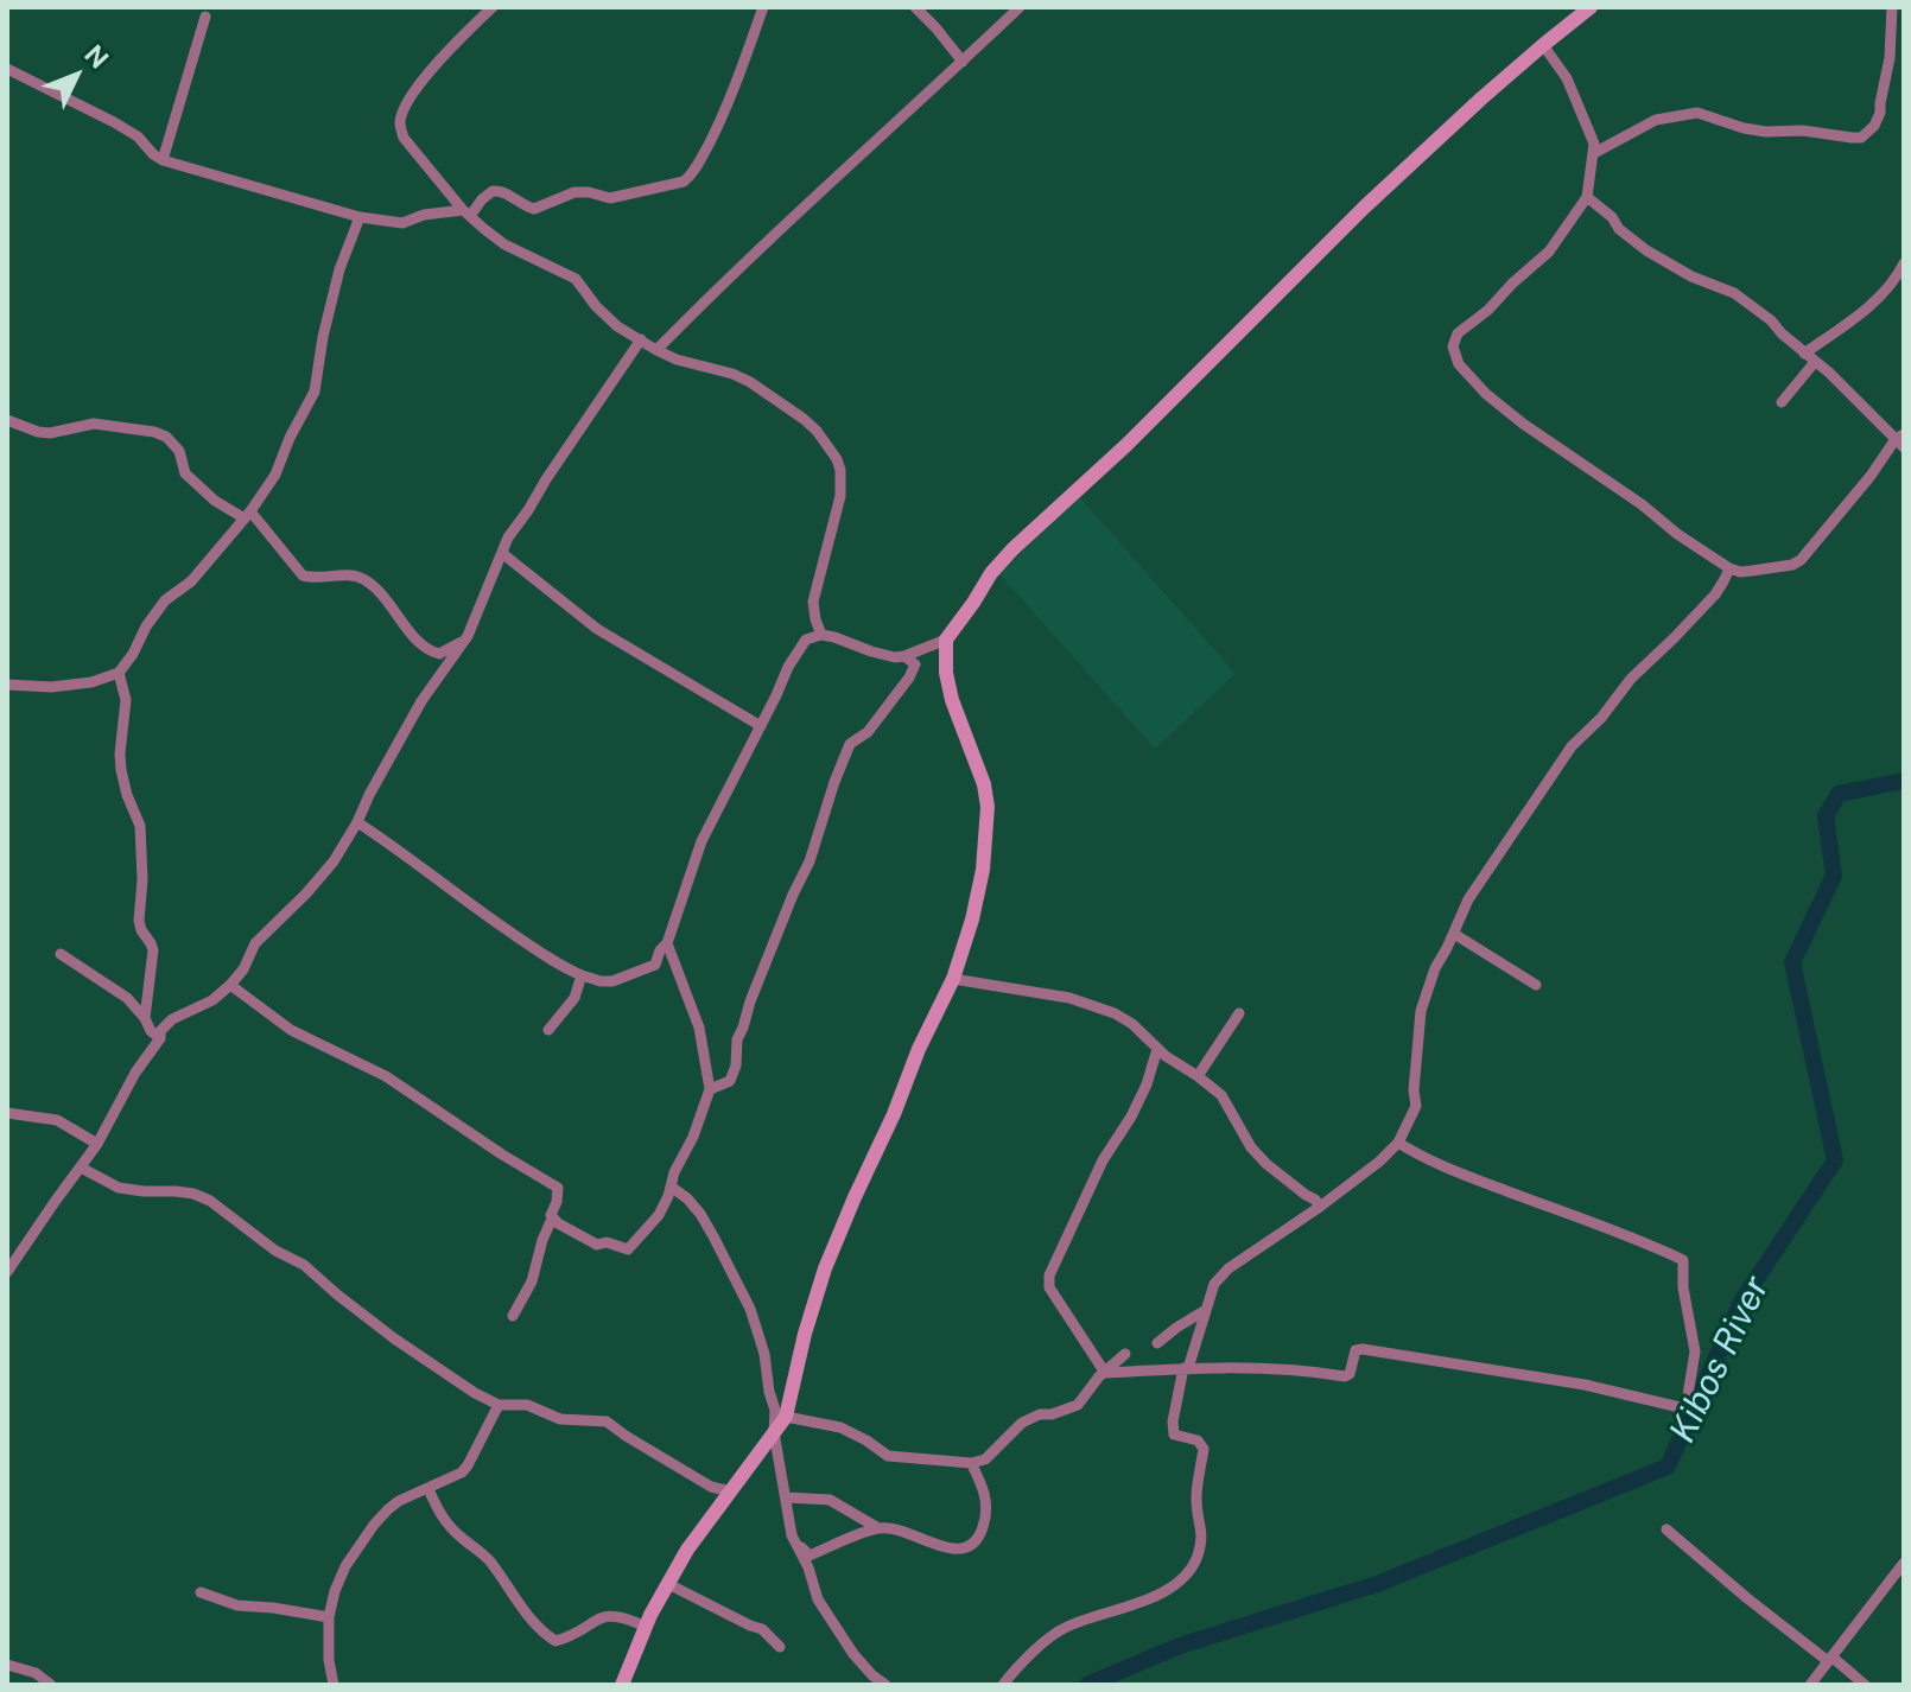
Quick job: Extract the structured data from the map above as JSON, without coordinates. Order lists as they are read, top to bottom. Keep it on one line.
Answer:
{"water":["Kibos River"],"north":"top right"}
